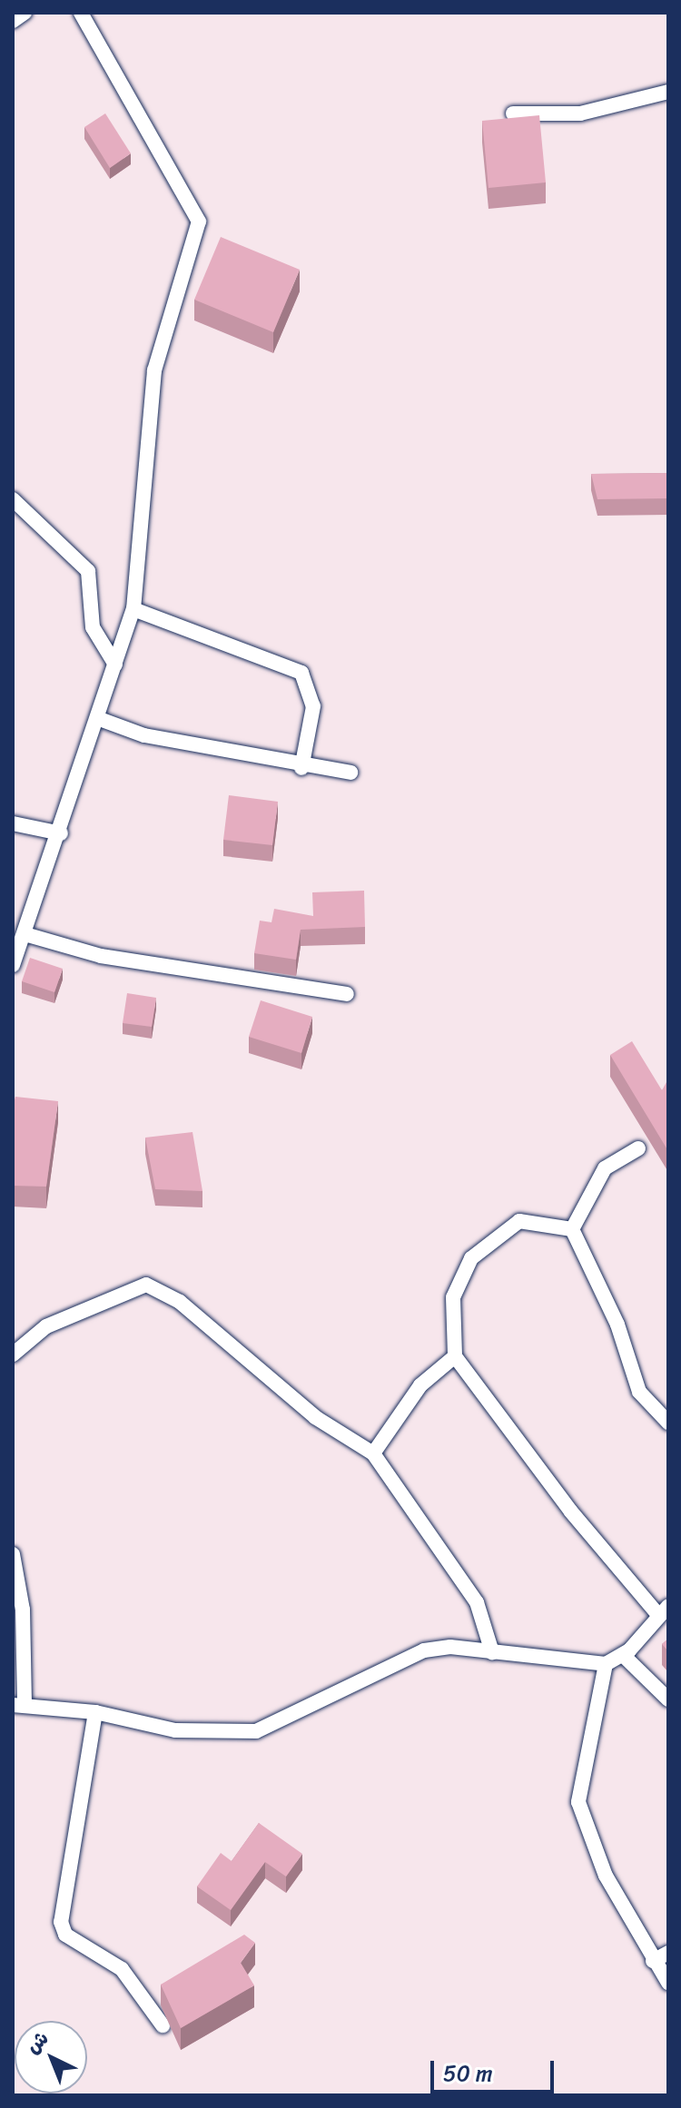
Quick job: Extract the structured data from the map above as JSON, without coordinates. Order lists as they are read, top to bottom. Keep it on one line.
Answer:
{"scale_bar":"50 m","north":"top left"}
